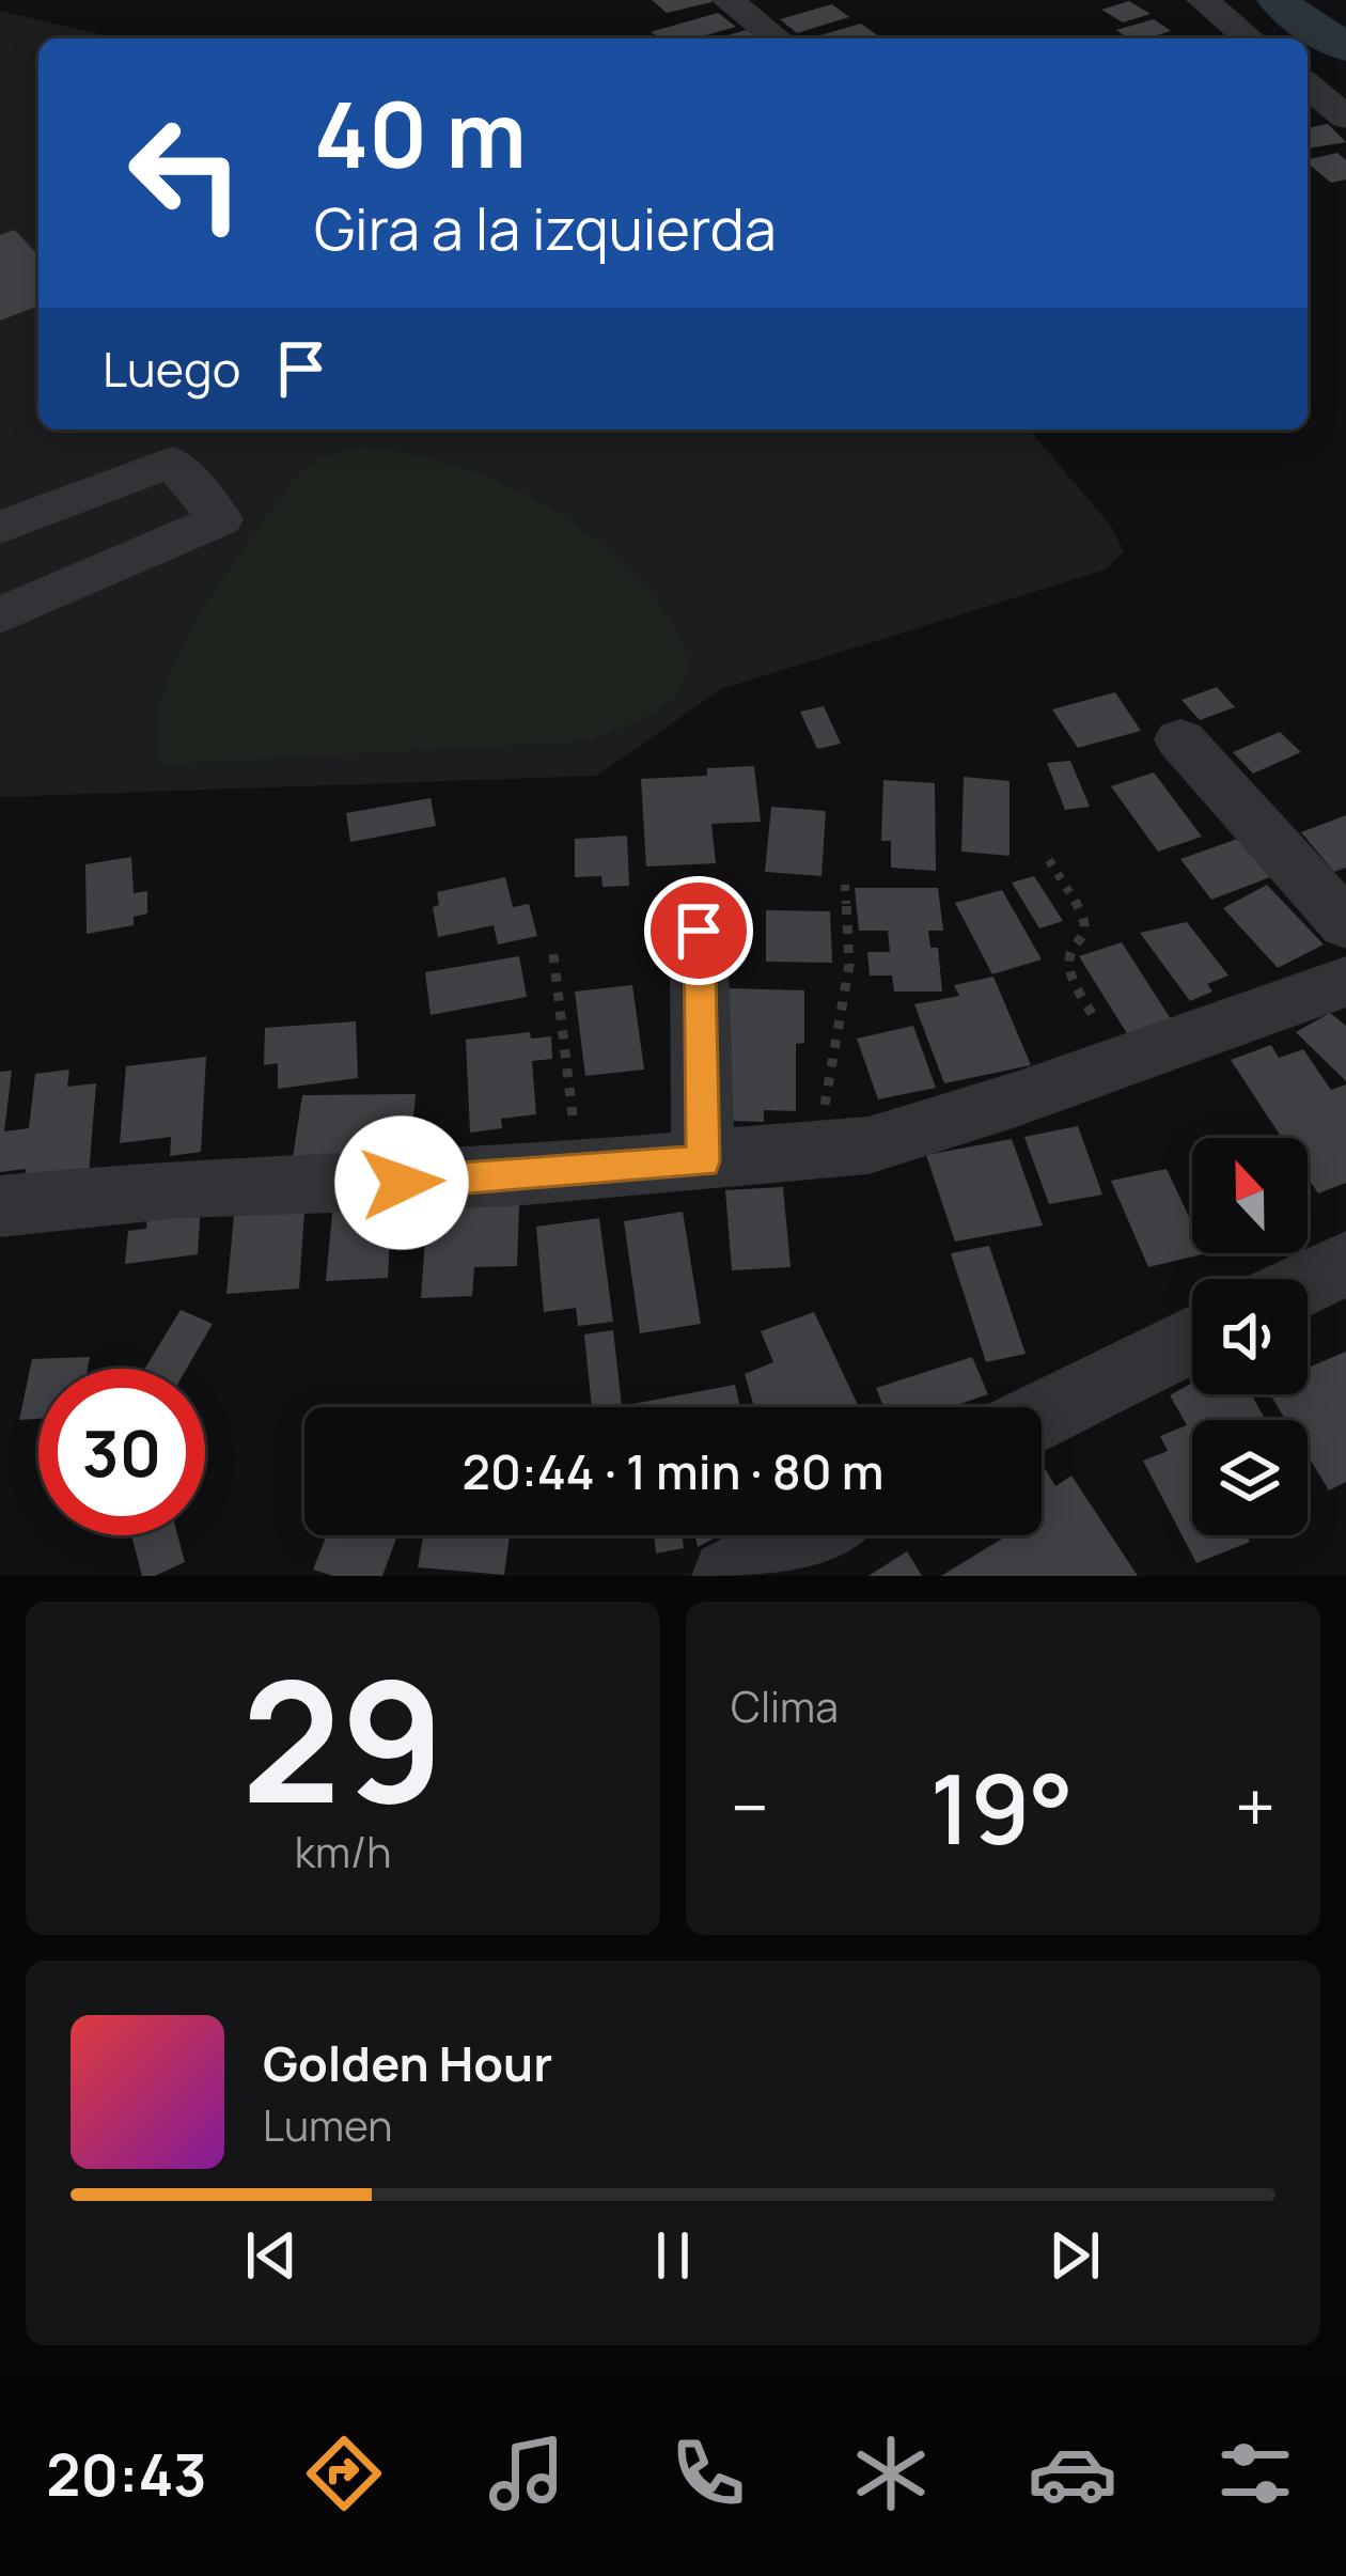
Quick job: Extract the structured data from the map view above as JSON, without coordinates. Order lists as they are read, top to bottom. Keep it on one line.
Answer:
{"north":"top","page":{"turn":["40 m","Gira a la izquierda"],"then":"Luego","limit":"30","trip":"20:44 · 1 min · 80 m","tile":[["29","km/h"],"Clima"],"heat":["−","19°","+"],"song":["Golden Hour","Lumen"],"tabs":"20:43"}}
